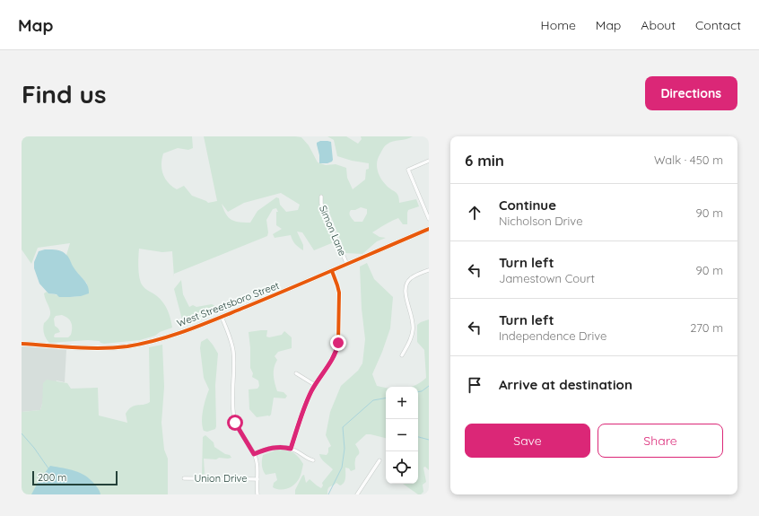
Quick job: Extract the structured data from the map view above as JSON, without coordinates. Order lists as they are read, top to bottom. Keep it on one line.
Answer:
{"streets":{"main road":["West Streetsboro Street"],"street":["Simon Lane","Union Drive"]},"crossings":[["Simon Lane","West Streetsboro Street"]],"scale_bar":"200 m","page":{"header":"Map","nav":["Home","Map","About","Contact"],"buttons":["Directions",["Save","Share"]],"title":"Find us","heading":["6 min","Walk · 450 m"],"list":[["Continue","Nicholson Drive","90 m"],["Turn left","Jamestown Court","90 m"],["Turn left","Independence Drive","270 m"],"Arrive at destination"],"map_buttons":["+","−"],"scale":"200 m"}}
